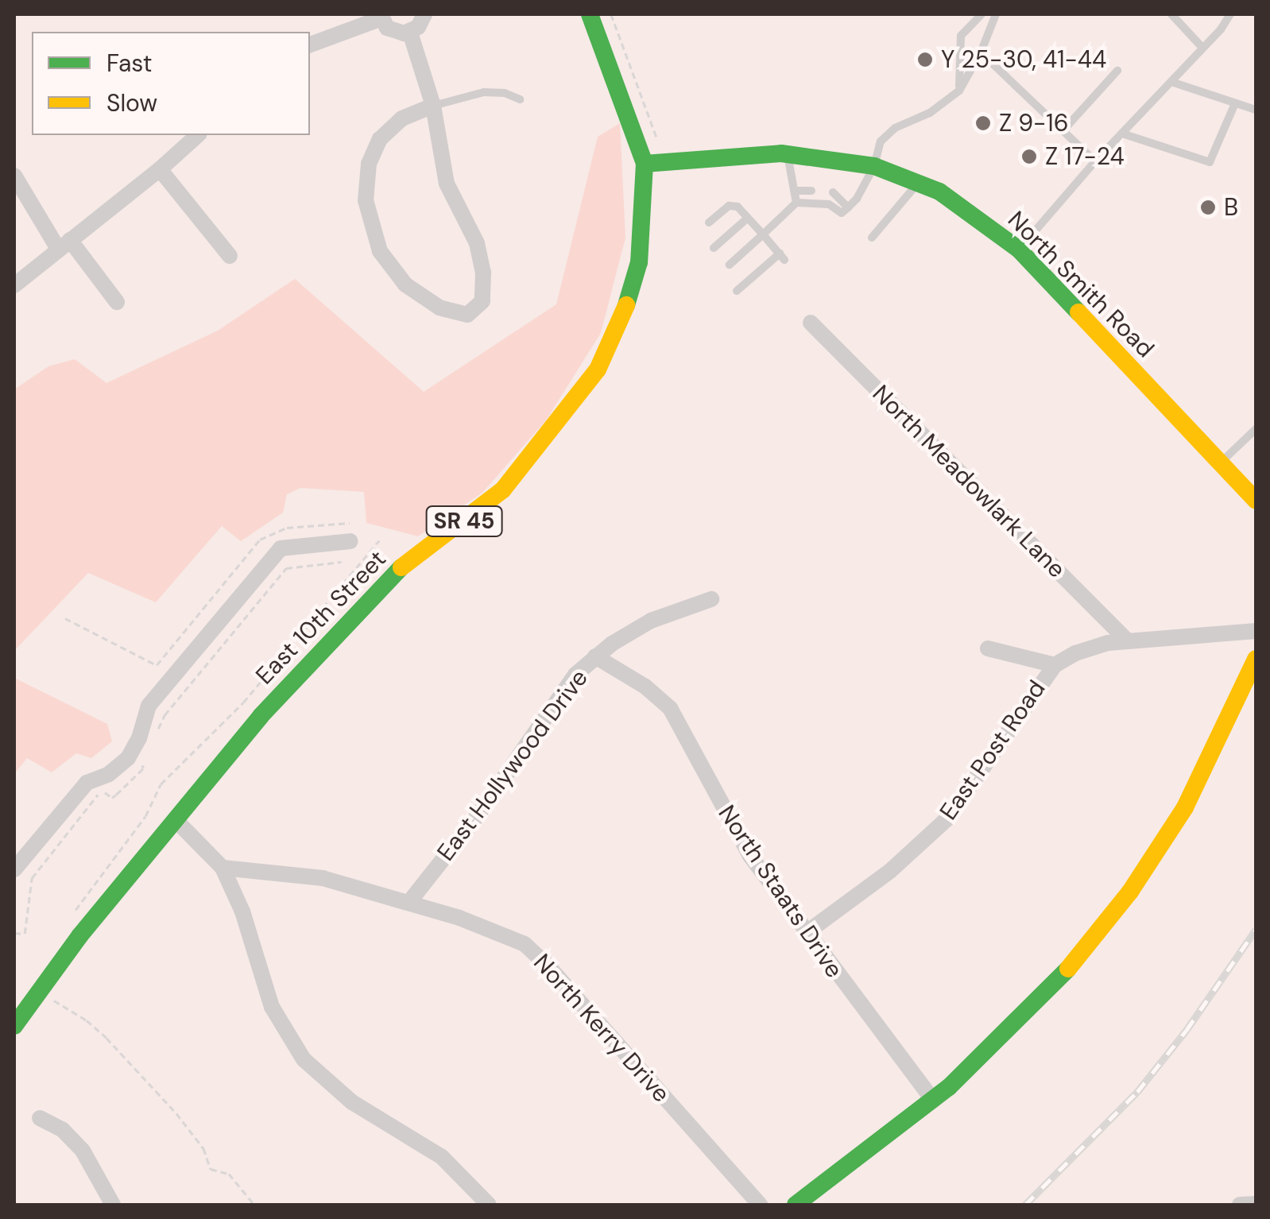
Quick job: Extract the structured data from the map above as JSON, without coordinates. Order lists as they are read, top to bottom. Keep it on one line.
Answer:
{"streets":{"main road":["North Smith Road","SR 45","East 10th Street"],"street":["North Meadowlark Lane","East Post Road","East Hollywood Drive","North Staats Drive","North Kerry Drive"]},"crossings":[["North Smith Road","East 10th Street"],["North Meadowlark Lane","East Post Road"],["East Post Road","North Staats Drive"],["East Hollywood Drive","North Staats Drive"],["East Hollywood Drive","North Kerry Drive"]],"places":["Y 25-30, 41-44","Z 9-16","Z 17-24","B"],"legend":["Fast","Slow"]}
